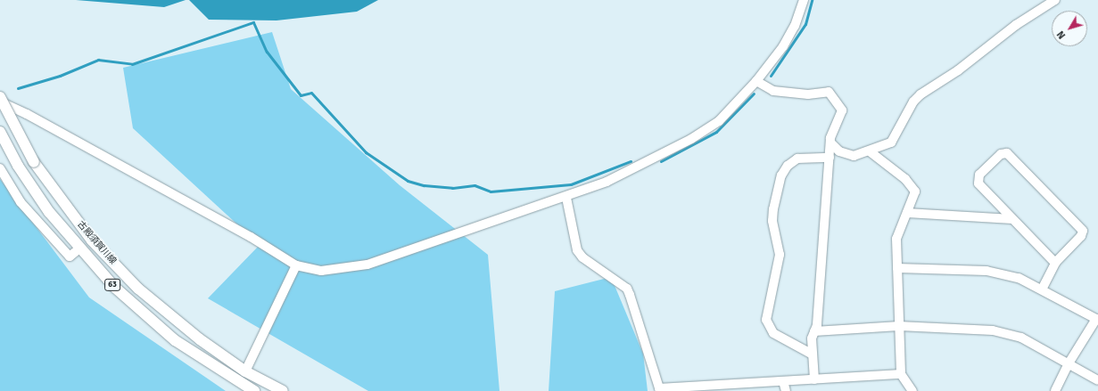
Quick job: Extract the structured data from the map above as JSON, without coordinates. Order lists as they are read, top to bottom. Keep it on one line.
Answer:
{"streets":{"main road":["古殿須賀川線","63"]},"north":"bottom left"}
